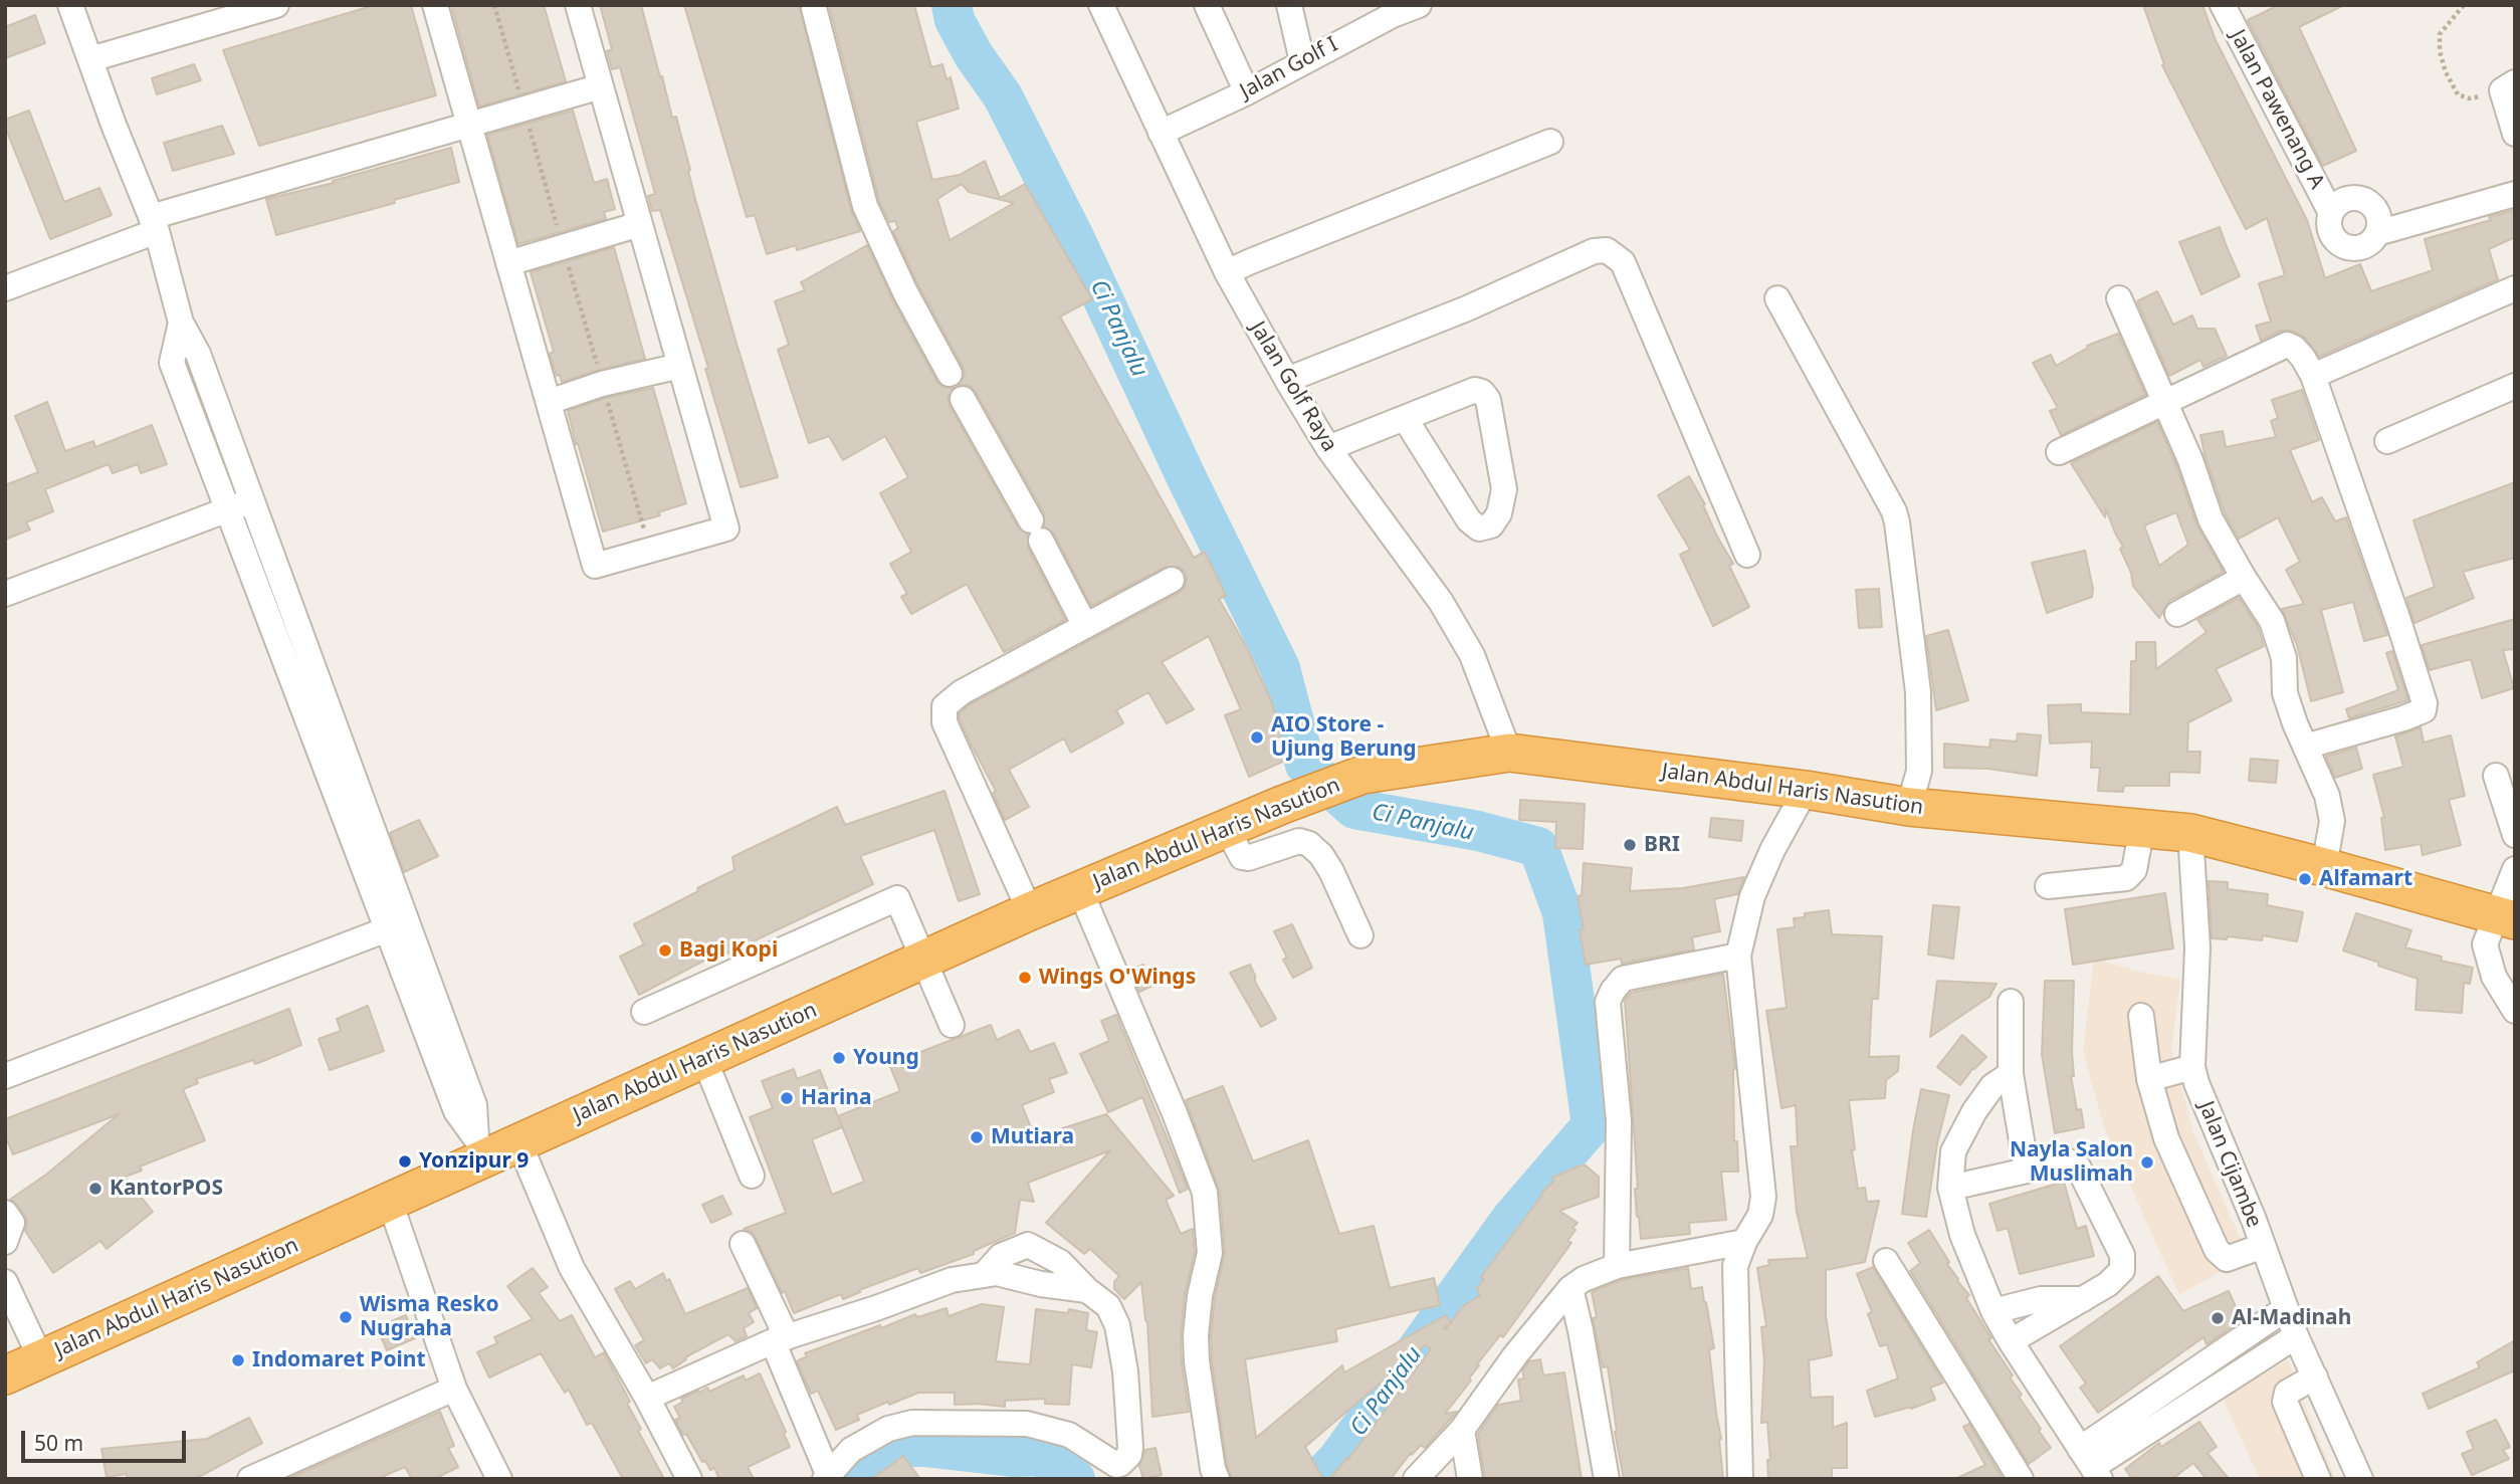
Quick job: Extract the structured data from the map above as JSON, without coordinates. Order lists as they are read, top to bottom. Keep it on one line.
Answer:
{"streets":{"highway":["Jalan Abdul Haris Nasution"],"street":["Jalan Golf I","Jalan Pawenang A","Jalan Golf Raya","Jalan Cijambe"]},"crossings":[["Jalan Golf I","Jalan Golf Raya"],["Jalan Golf Raya","Jalan Abdul Haris Nasution"],["Jalan Abdul Haris Nasution","Jalan Cijambe"]],"water":["Ci Panjalu"],"places":["AIO Store - Ujung Berung","BRI","Alfamart","Bagi Kopi","Wings O'Wings","Young","Harina","Mutiara","Yonzipur 9","Nayla Salon Muslimah","KantorPOS","Wisma Resko Nugraha","Al-Madinah","Indomaret Point"],"scale_bar":"50 m"}
